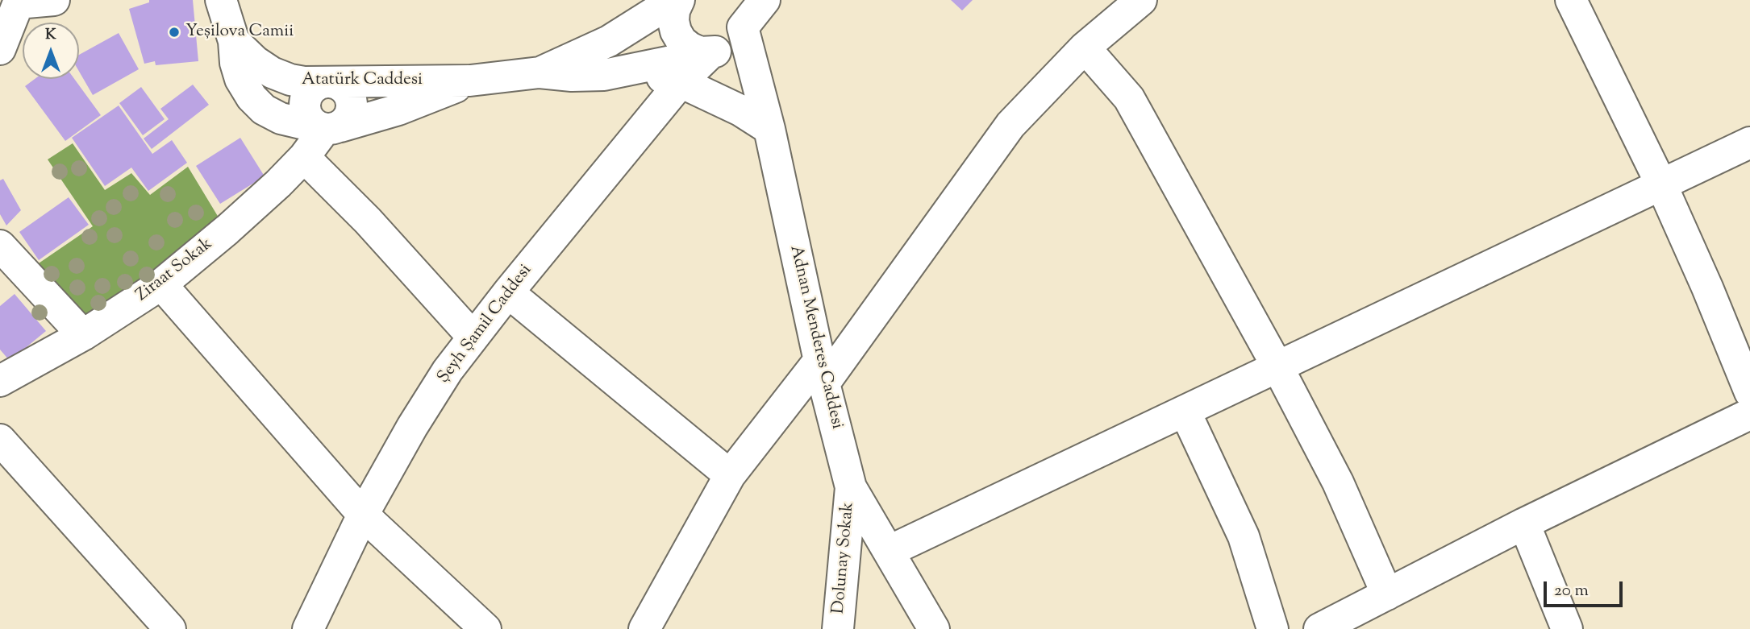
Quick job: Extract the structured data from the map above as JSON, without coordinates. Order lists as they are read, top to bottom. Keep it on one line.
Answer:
{"streets":{"street":["Atatürk Caddesi","Ziraat Sokak","Şeyh Şamil Caddesi","Adnan Menderes Caddesi","Dolunay Sokak"]},"crossings":[["Atatürk Caddesi","Ziraat Sokak"],["Adnan Menderes Caddesi","Dolunay Sokak"]],"places":["Yeşilova Camii"],"scale_bar":"20 m","north":"top"}
